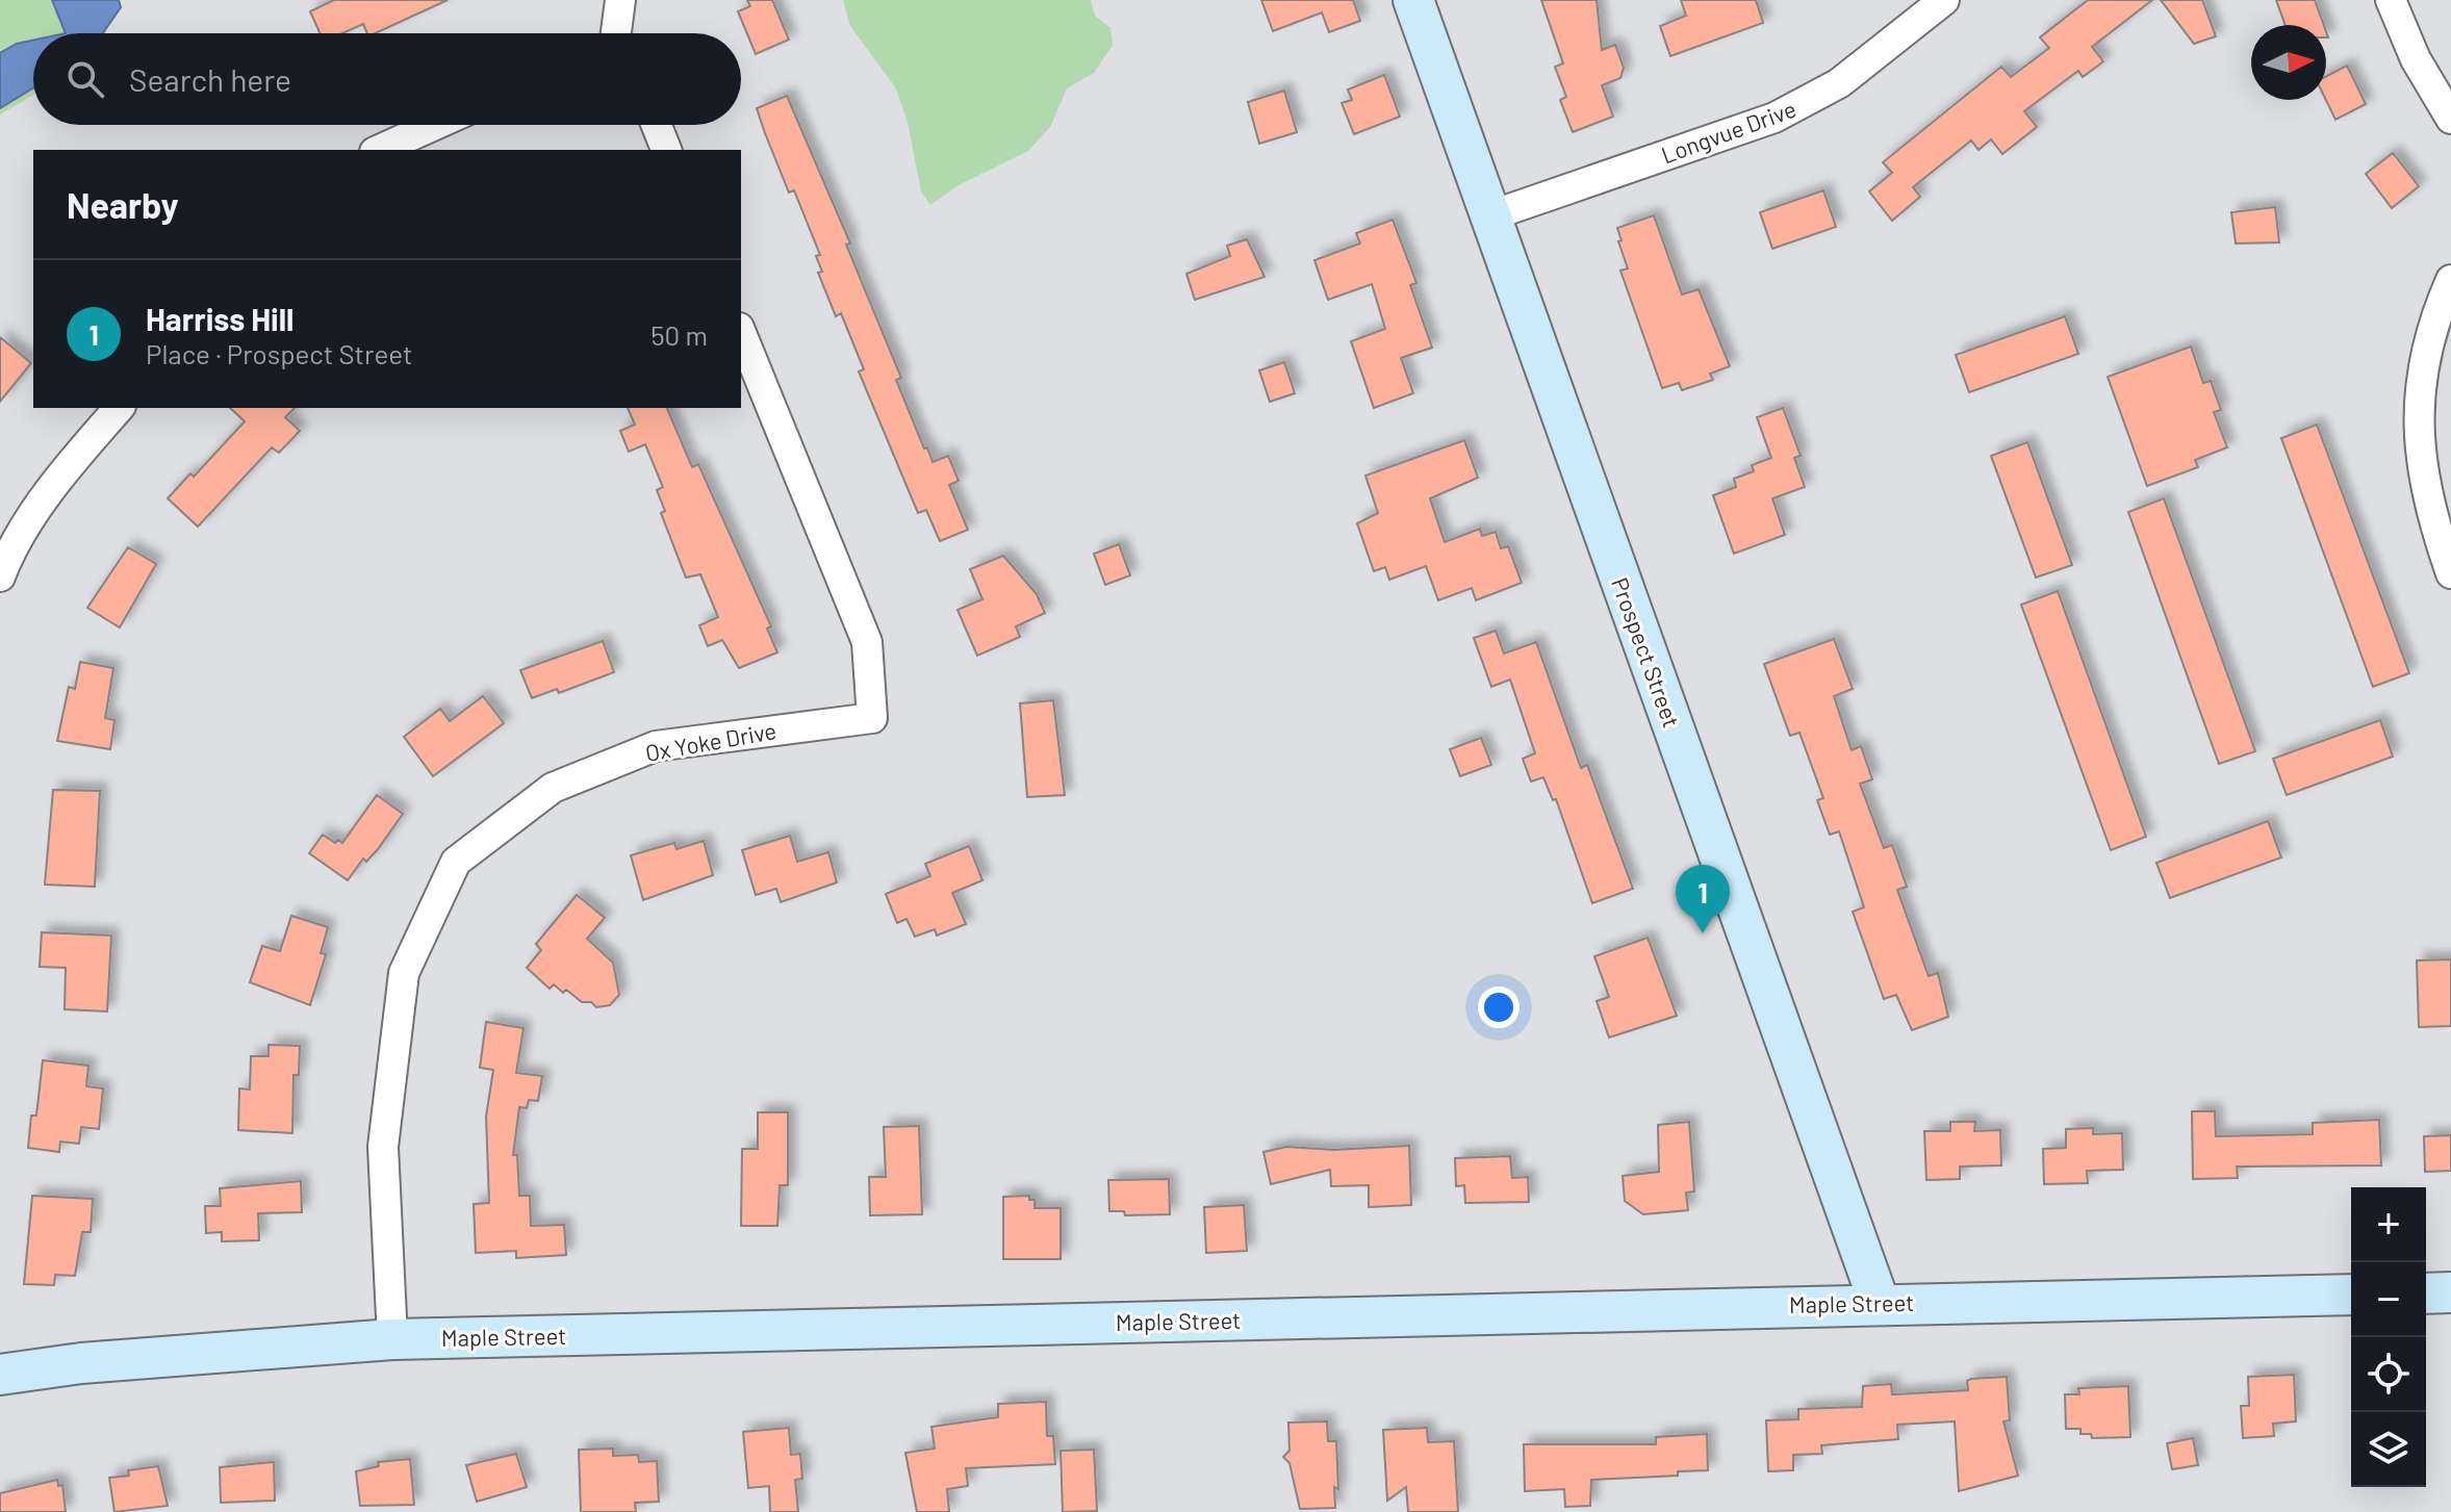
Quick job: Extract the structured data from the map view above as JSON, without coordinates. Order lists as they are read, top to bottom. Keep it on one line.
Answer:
{"streets":{"main road":["Prospect Street","Maple Street"],"street":["Longvue Drive","Ox Yoke Drive"]},"crossings":[["Longvue Drive","Prospect Street"],["Prospect Street","Maple Street"],["Ox Yoke Drive","Maple Street"]],"north":"right","page":{"search":"Search here","heading":"Nearby","list":[{"mark":"1","name":"Harriss Hill","note":"Place · Prospect Street","value":"50 m"}],"pins":"1","map_buttons":["+","−"]}}
